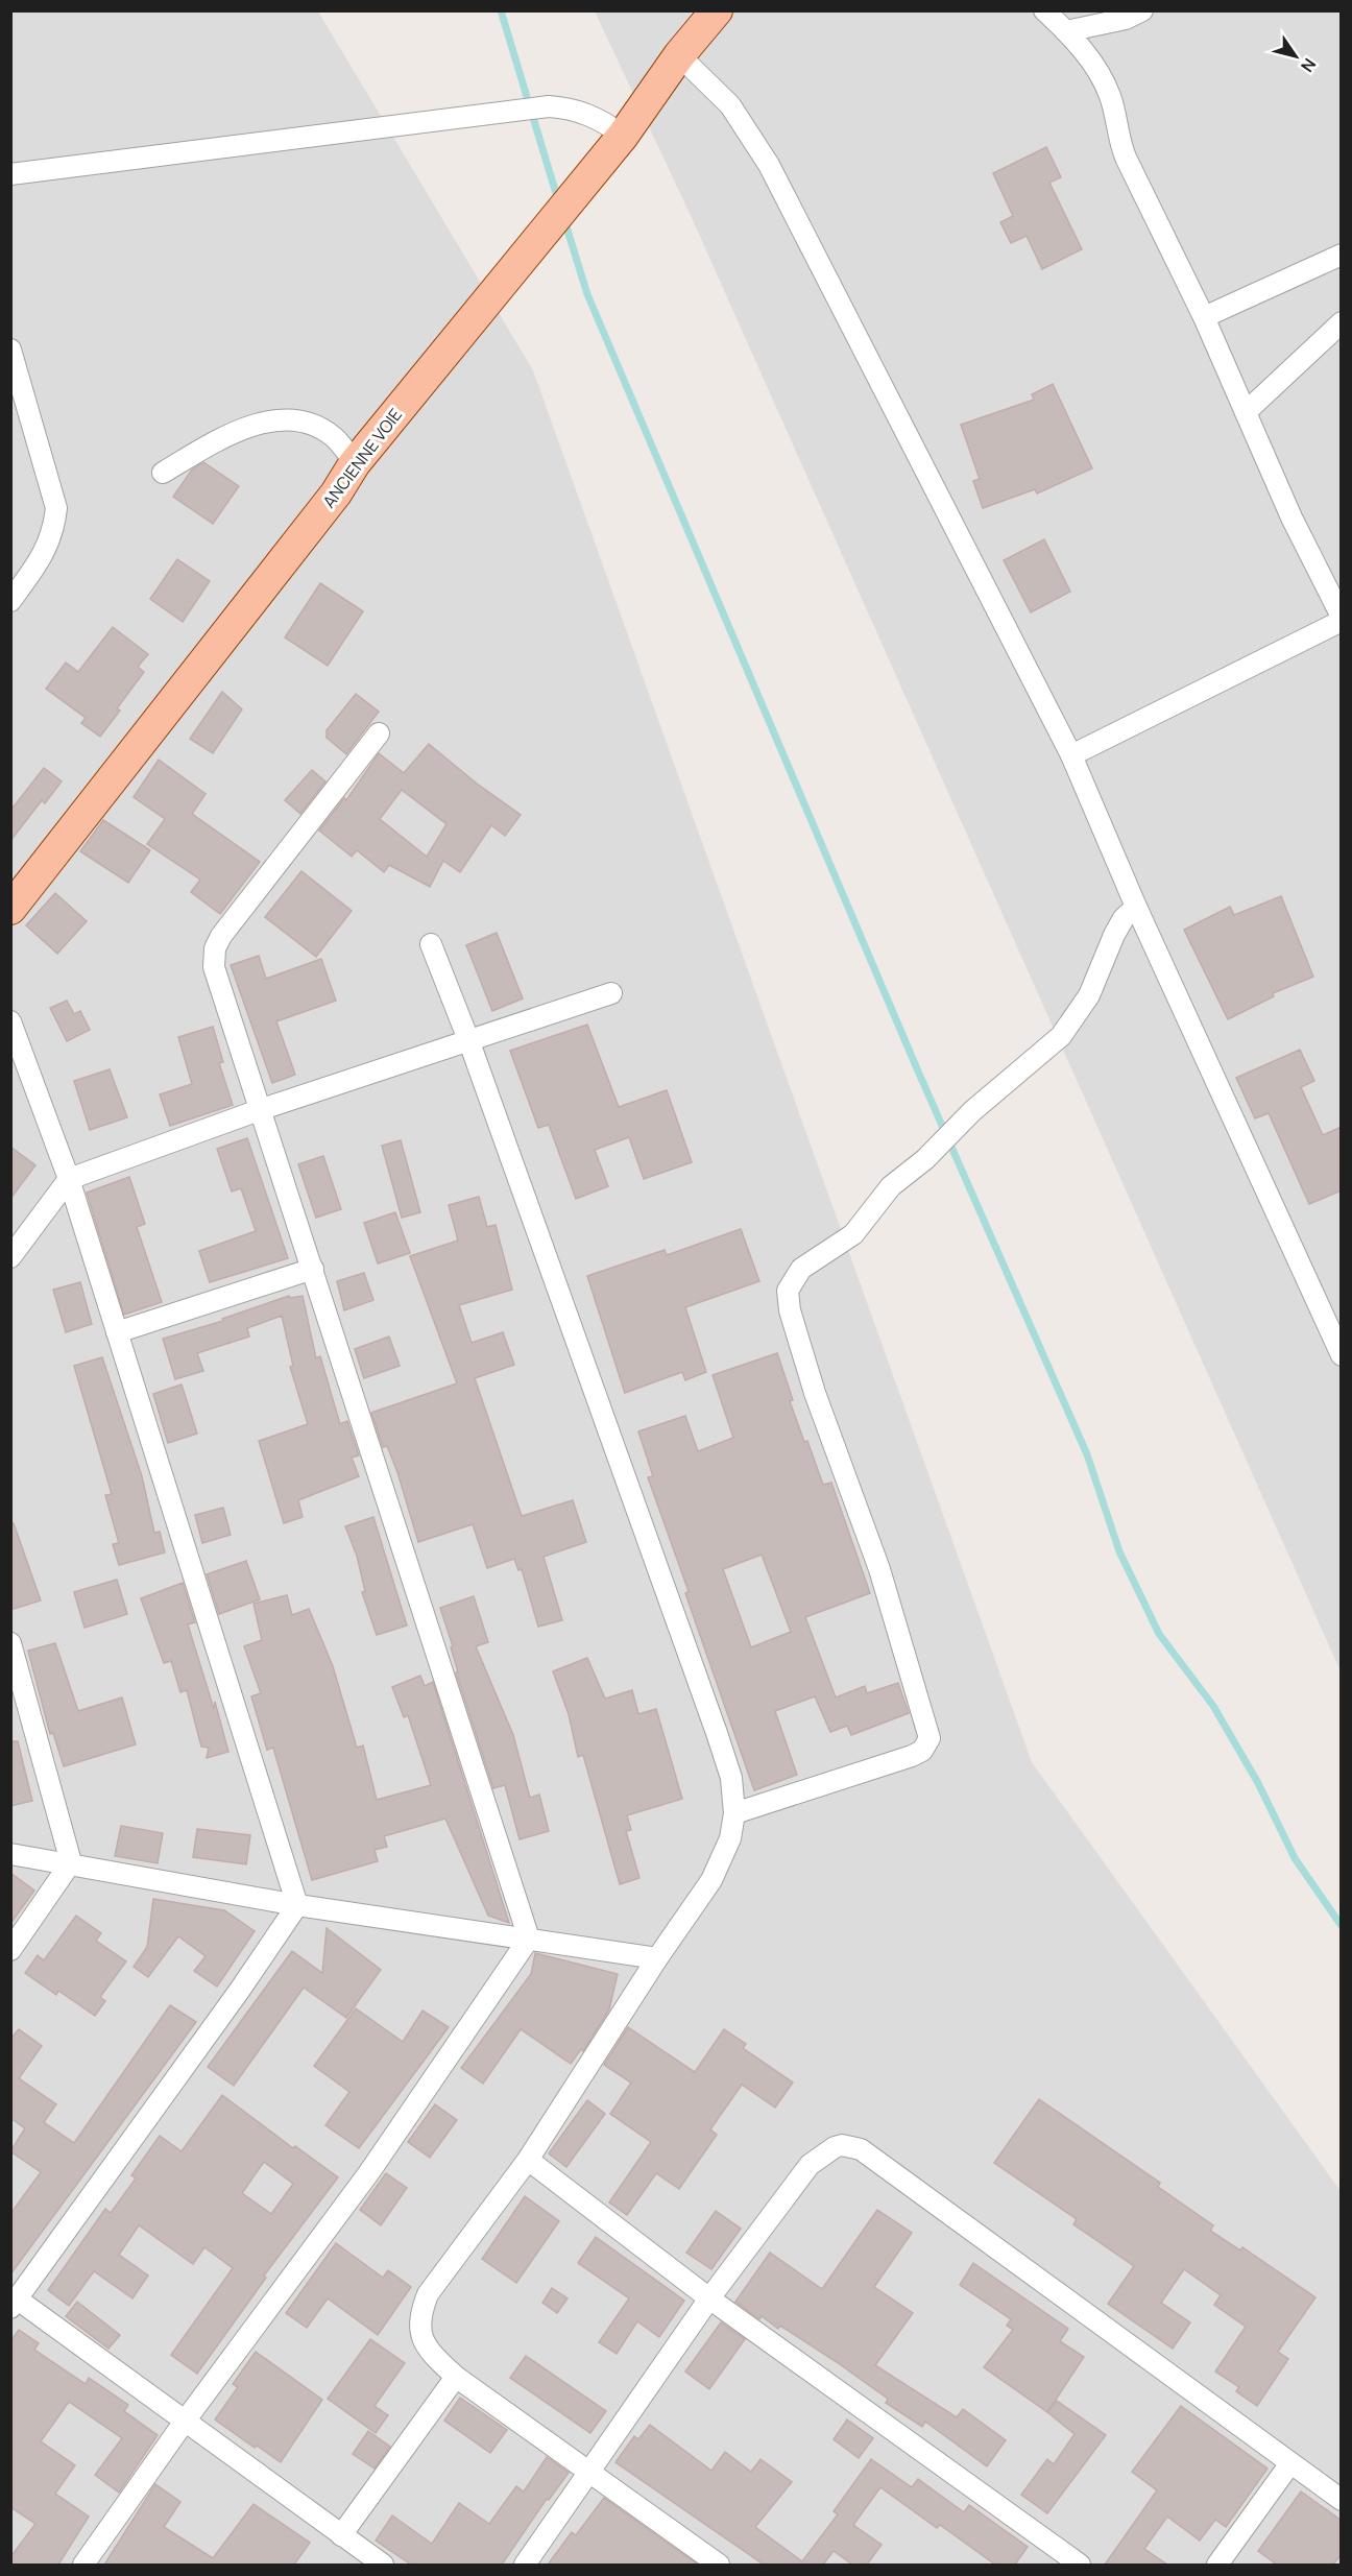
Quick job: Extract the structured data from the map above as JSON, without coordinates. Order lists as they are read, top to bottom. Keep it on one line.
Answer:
{"streets":{"main road":["ANCIENNE VOIE"]},"north":"bottom right"}
